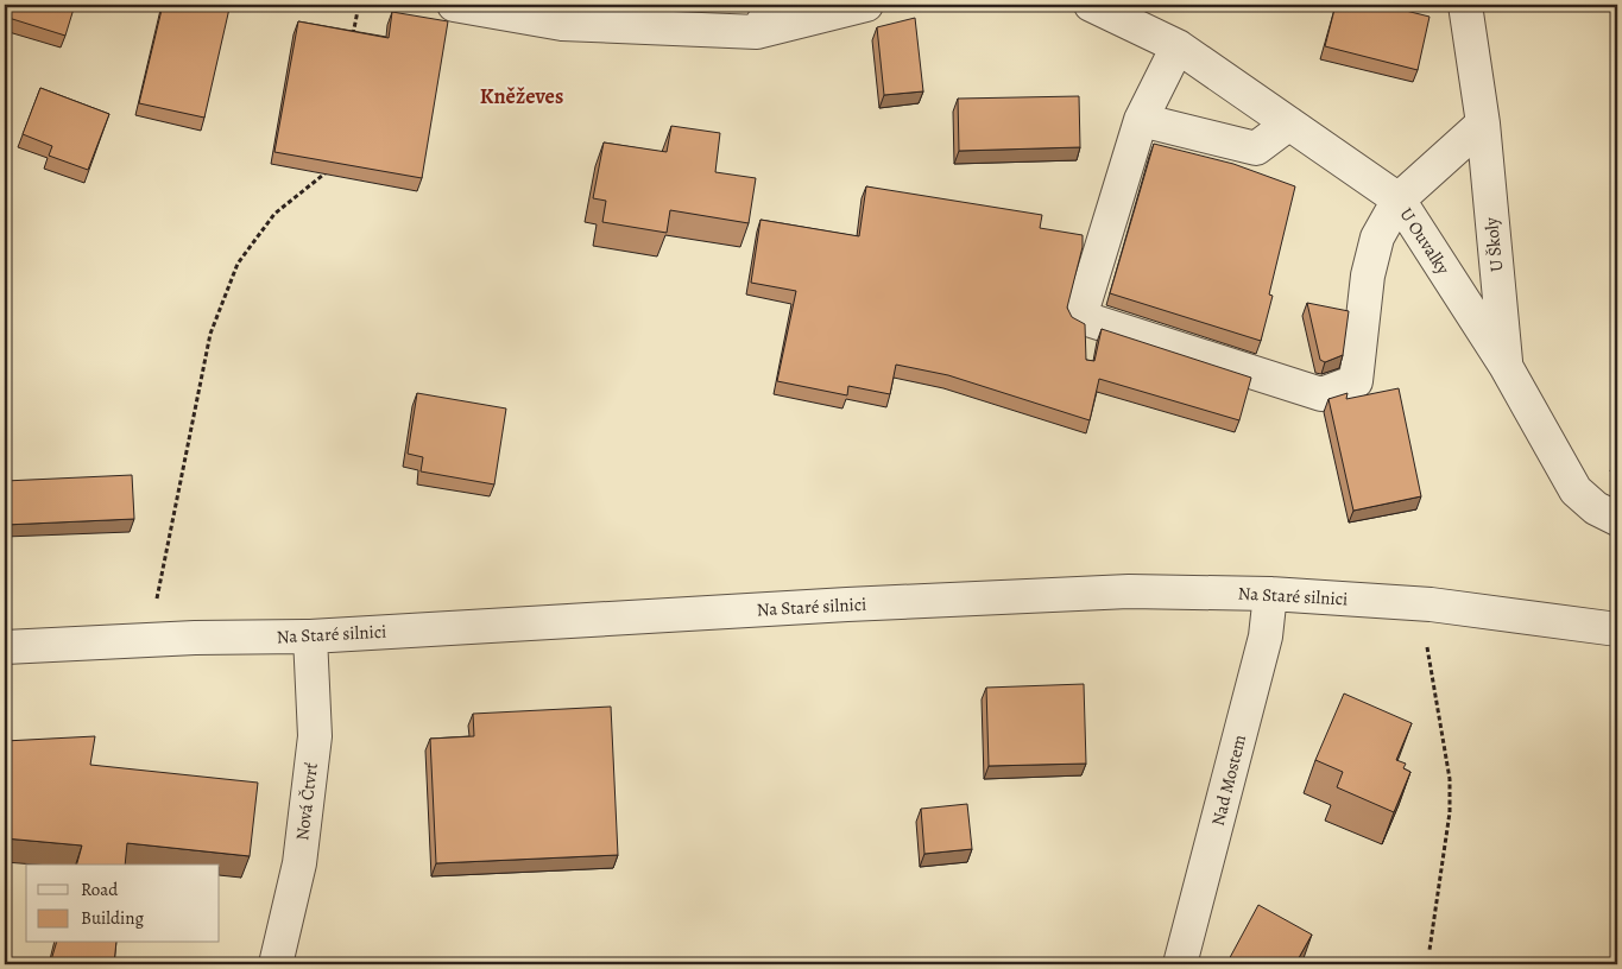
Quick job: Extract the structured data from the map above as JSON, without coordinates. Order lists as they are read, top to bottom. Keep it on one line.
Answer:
{"streets":{"street":["U Ouvalky","U Školy","Na Staré silnici","Nad Mostem","Nová Čtvrť"]},"crossings":[["U Ouvalky","U Školy"],["Na Staré silnici","Nad Mostem"],["Na Staré silnici","Nová Čtvrť"]],"districts":["Kněževes"],"legend":["Road","Building"]}
